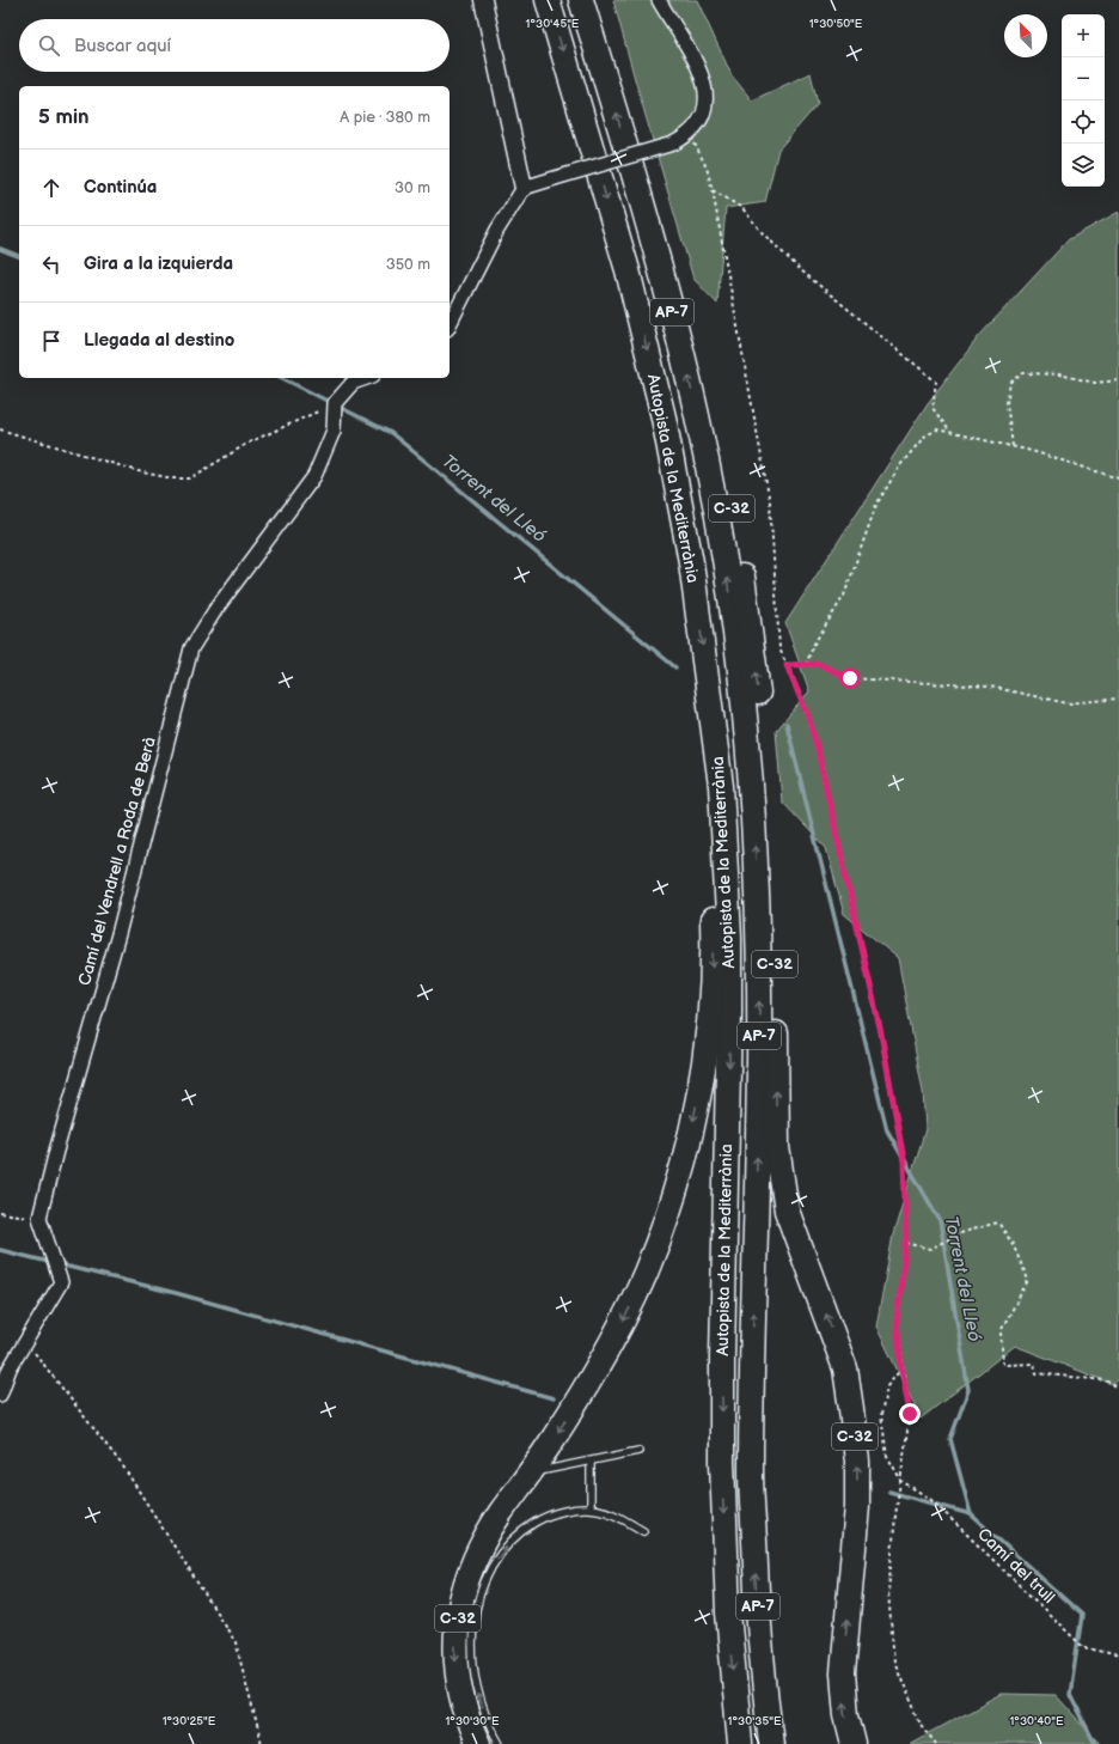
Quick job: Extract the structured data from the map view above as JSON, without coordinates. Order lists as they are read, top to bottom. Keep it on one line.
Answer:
{"streets":{"highway":["AP-7","Autopista de la Mediterrània","C-32"],"street":["Camí del Vendrell a Roda de Berà"],"path":["Camí del trull"]},"crossings":[["Autopista de la Mediterrània","C-32"]],"water":["Torrent del Lleó"],"north":"top left","page":{"map_buttons":["+","−"],"search":"Buscar aquí","heading":["5 min","A pie · 380 m"],"list":[["Continúa","30 m"],["Gira a la izquierda","350 m"],"Llegada al destino"]},"coordinates":["1°30'50\"E","1°30'45\"E","1°30'25\"E","1°30'30\"E","1°30'35\"E","1°30'40\"E"]}
